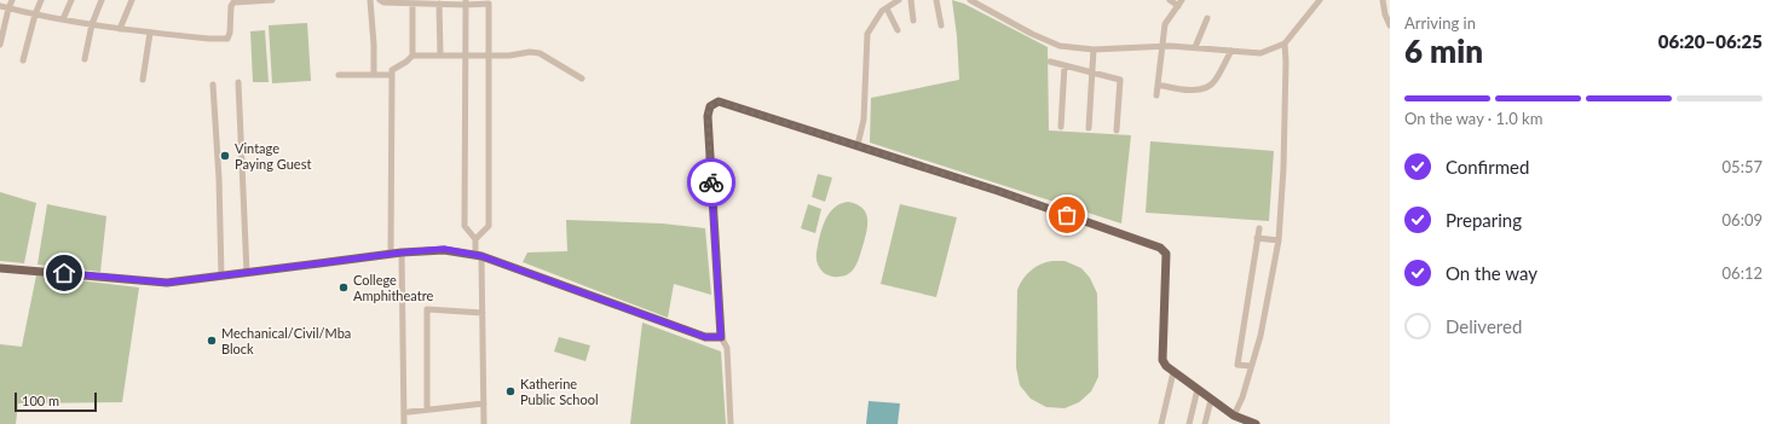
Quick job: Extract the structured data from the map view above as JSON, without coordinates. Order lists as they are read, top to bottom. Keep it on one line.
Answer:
{"places":["Vintage Paying Guest","College Amphitheatre","Mechanical/Civil/Mba Block","Katherine Public School"],"scale_bar":"100 m","page":{"heading":["6 min","Arriving in","06:20–06:25"],"bar":"On the way · 1.0 km","list":[["Confirmed","05:57"],["Preparing","06:09"],["On the way","06:12"],"Delivered"],"scale":"100 m"}}
